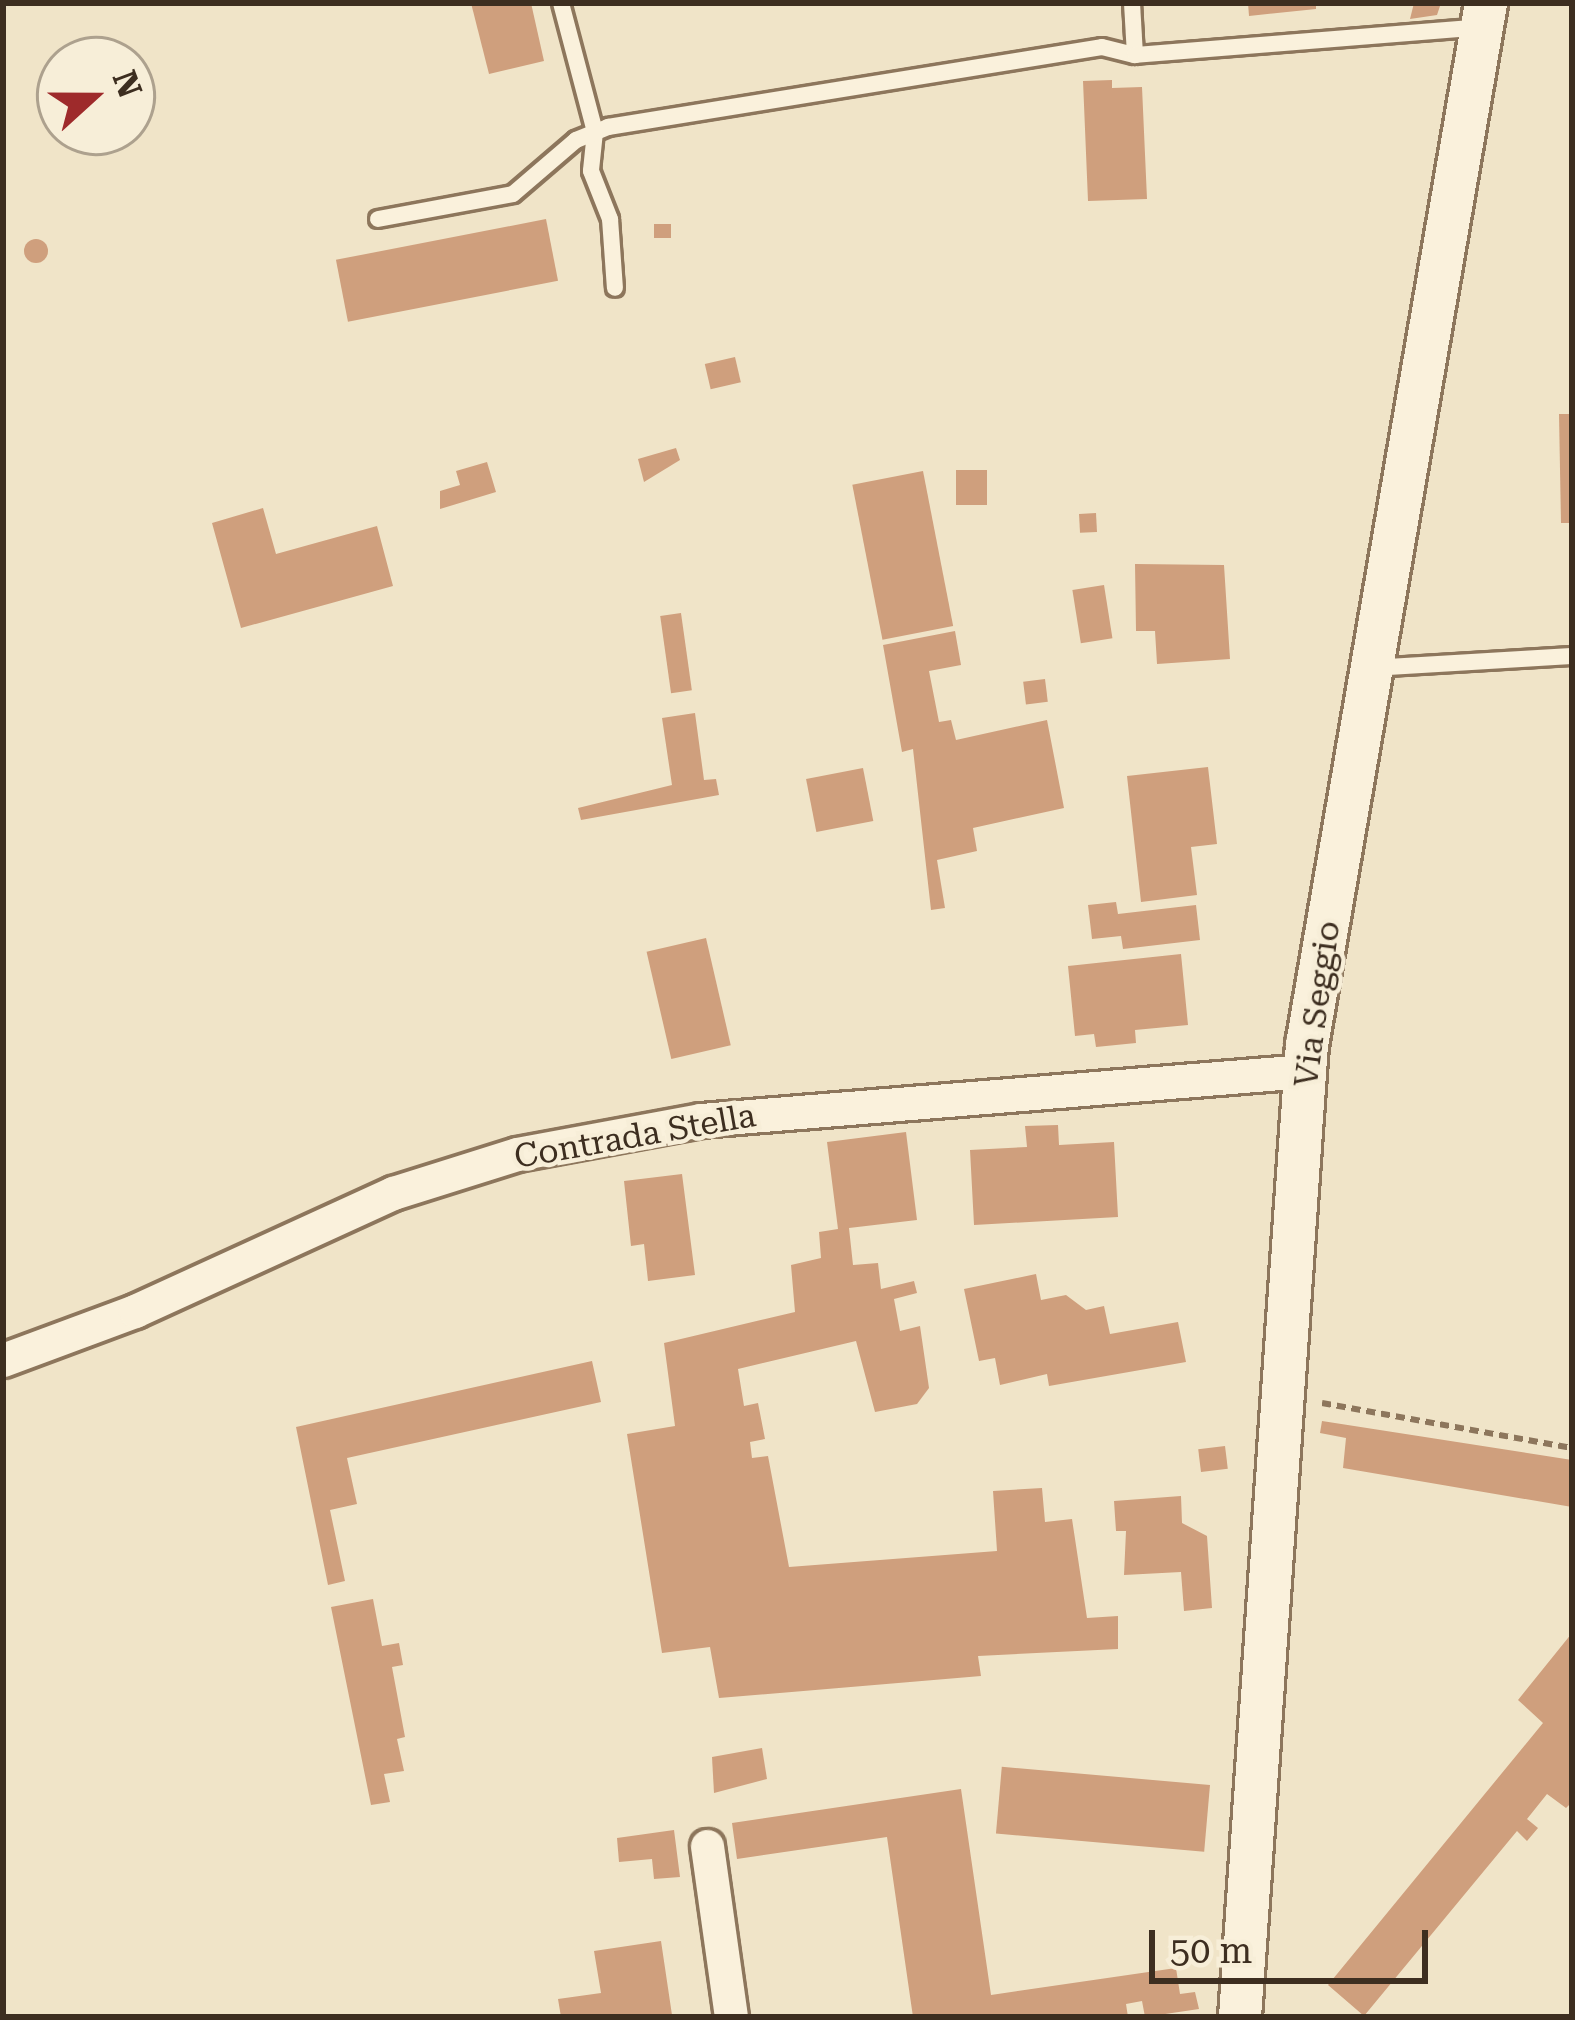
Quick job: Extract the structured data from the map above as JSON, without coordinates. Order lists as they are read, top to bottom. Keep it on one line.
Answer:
{"streets":{"street":["Via Seggio","Contrada Stella"]},"crossings":[["Via Seggio","Contrada Stella"]],"scale_bar":"50 m","north":"right"}
